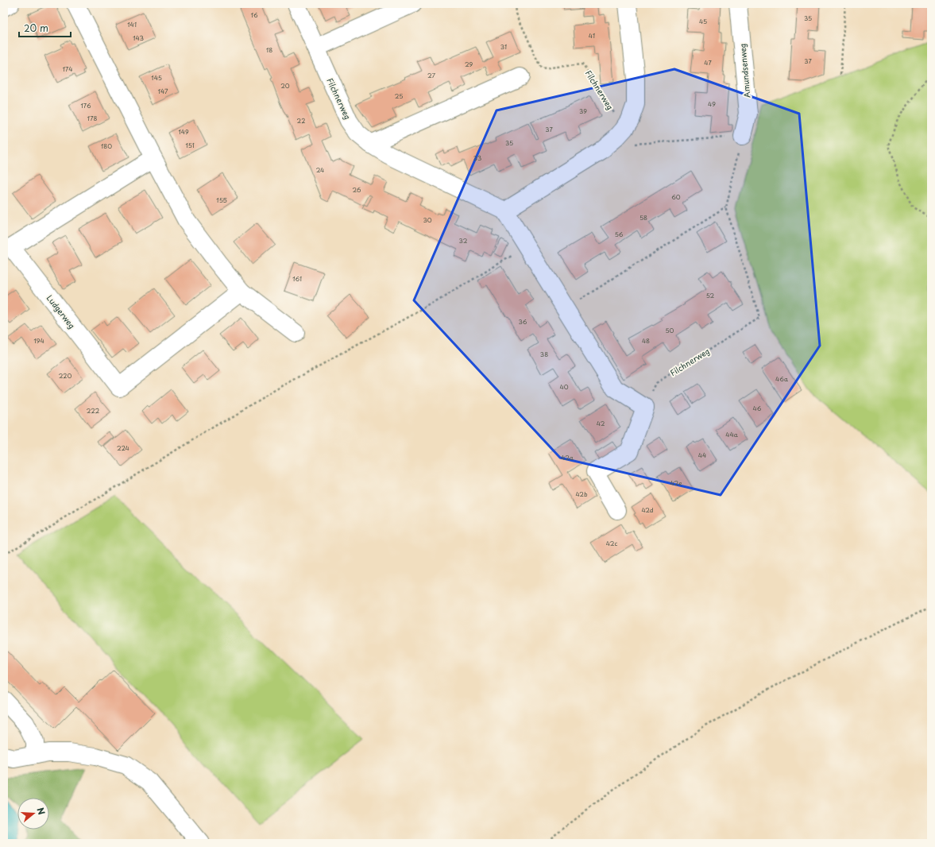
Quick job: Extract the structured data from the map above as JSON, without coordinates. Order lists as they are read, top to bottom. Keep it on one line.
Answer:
{"streets":{"street":["Amundsenweg","Filchnerweg","Ludgerweg"]},"crossings":[["Amundsenweg","Filchnerweg"]],"house_numbers":["16","35","45","141","41","143","31","18","37","47","29","174","27","145","20","147","25","49","176","39","178","22","37","149","35","151","180","33","24","26","60","155","58","30","56","32","161","52","36","50","194","48","38","220","46a","40","46","222","42","44a","224","44","42a","42e","42b","42d","42c"],"scale_bar":"20 m","north":"right"}
